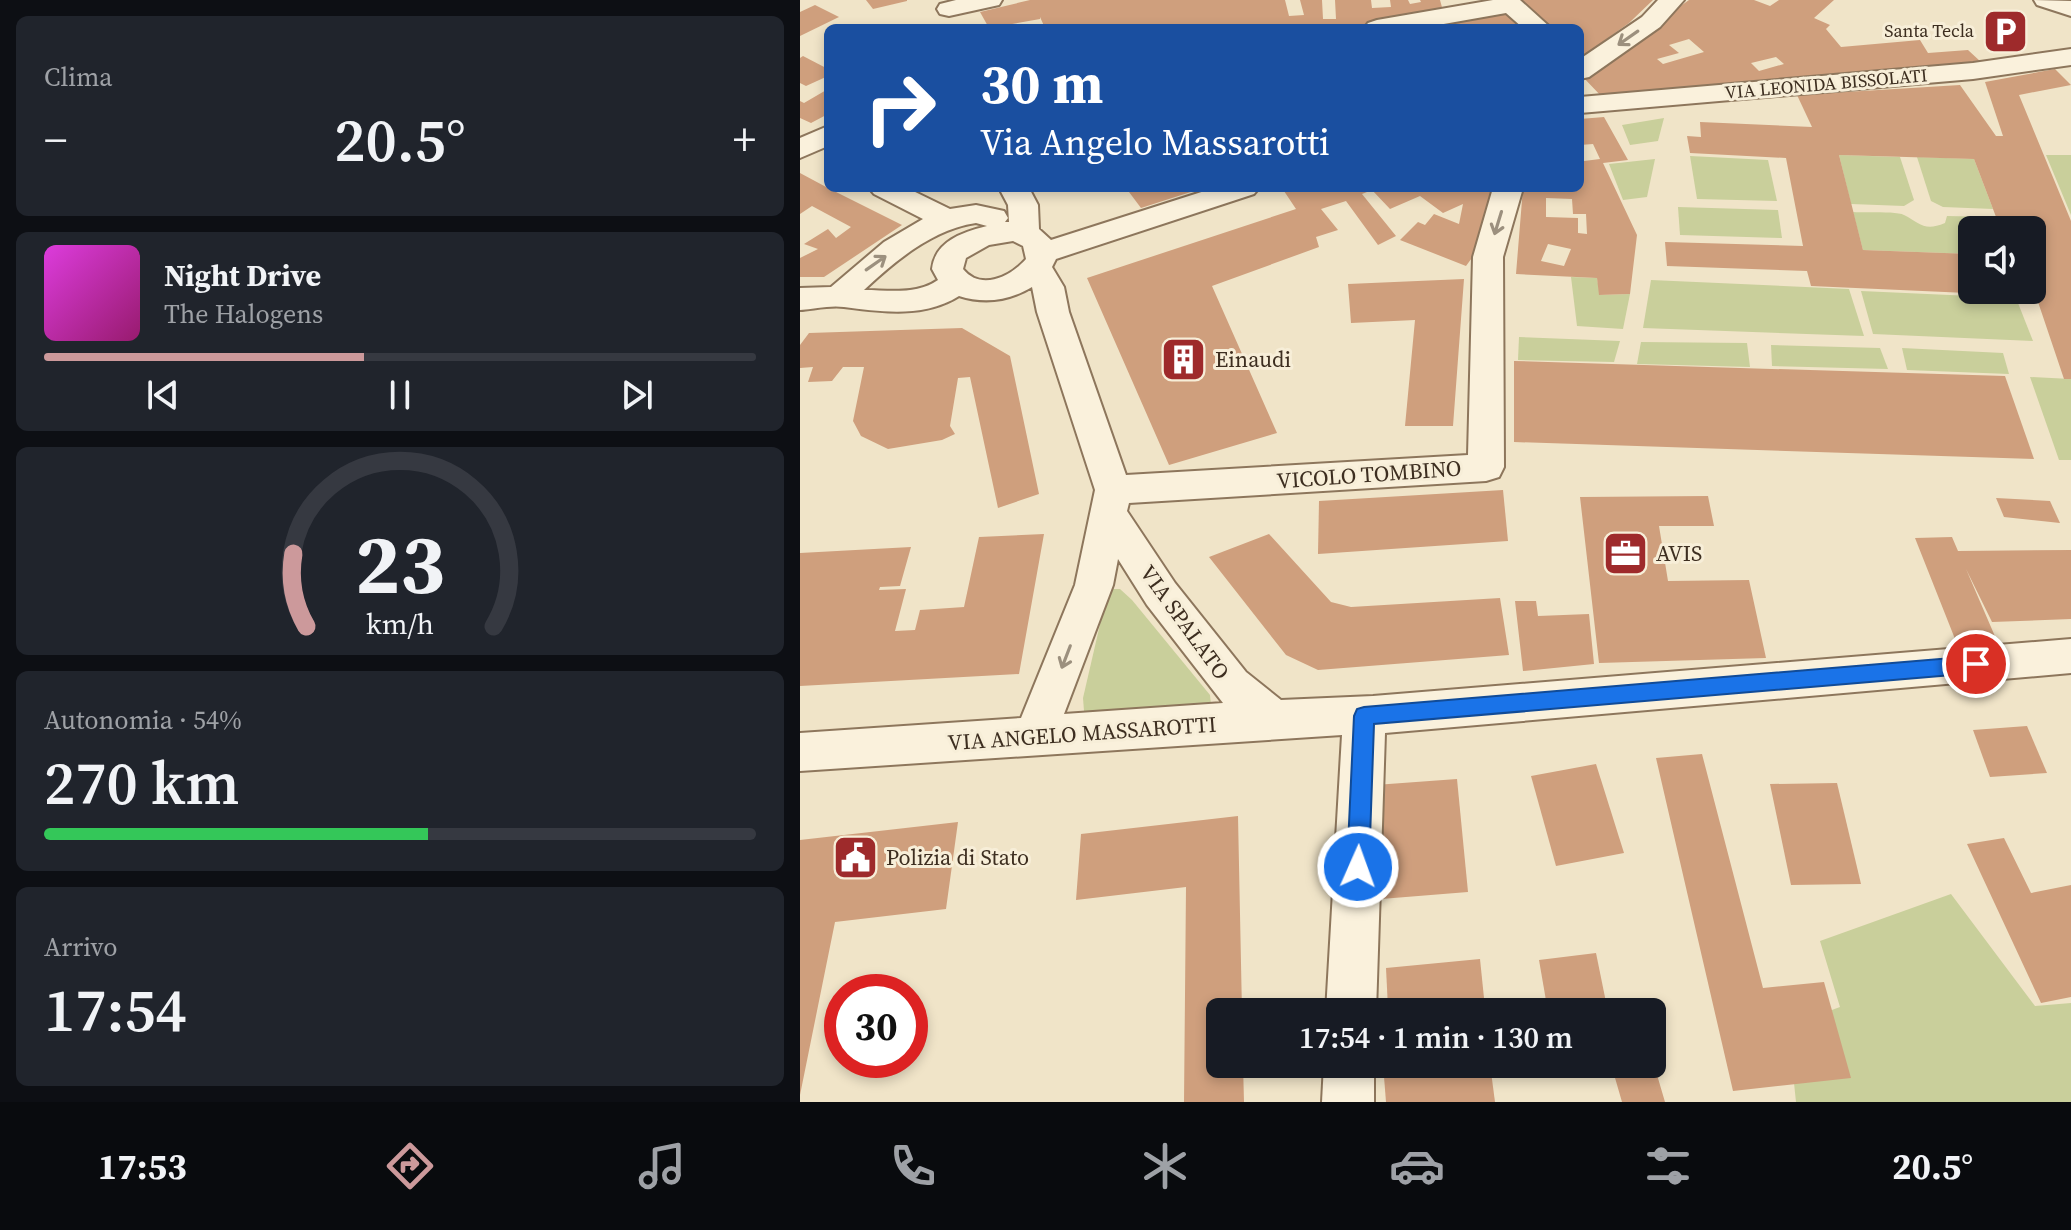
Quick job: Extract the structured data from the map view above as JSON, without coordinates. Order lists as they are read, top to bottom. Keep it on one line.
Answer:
{"streets":{"street":["VIA LEONIDA BISSOLATI","VICOLO TOMBINO","VIA SPALATO","VIA ANGELO MASSAROTTI"]},"crossings":[["VICOLO TOMBINO","VIA SPALATO"],["VIA SPALATO","VIA ANGELO MASSAROTTI"]],"places":{"parking":["Santa Tecla"],"building":["Einaudi"],"office":["AVIS"],"public building":["Polizia di Stato"]},"page":{"tile":["Clima",["Autonomia · 54%","270 km"],["Arrivo","17:54"]],"turn":["30 m","Via Angelo Massarotti"],"heat":["−","20.5°","+"],"song":["Night Drive","The Halogens"],"limit":"30","trip":"17:54 · 1 min · 130 m","tabs":["17:53","20.5°"],"gauge":["23","km/h"]}}
